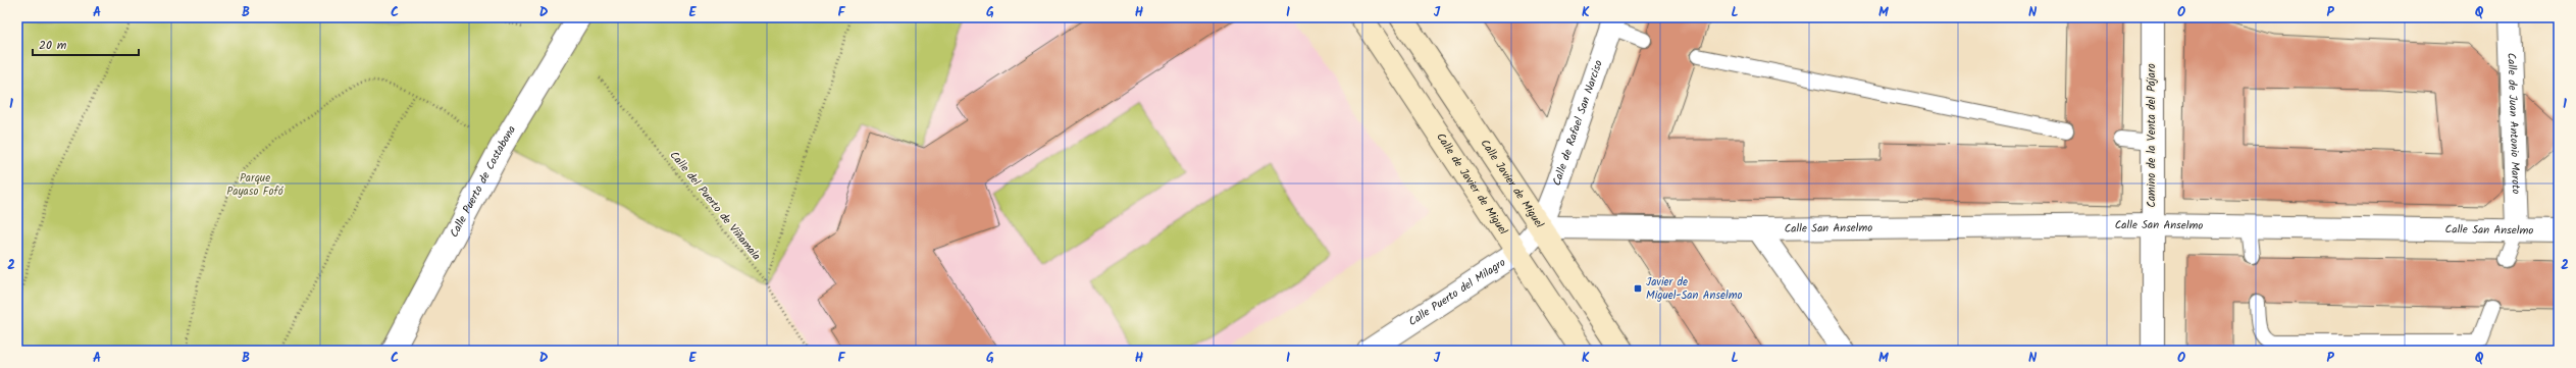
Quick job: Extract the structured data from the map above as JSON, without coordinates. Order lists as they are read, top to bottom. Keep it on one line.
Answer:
{"streets":{"street":["Calle de Rafael San Narciso","Calle de Juan Antonio Maroto","Camino de la Venta del Pájaro","Calle Puerto de Costabona","Calle de Javier de Miguel","Calle Javier de Miguel","Calle San Anselmo","Calle Puerto del Milagro"],"path":["Calle del Puerto de Viñamala"]},"crossings":[["Calle de Rafael San Narciso","Calle Javier de Miguel"],["Calle de Rafael San Narciso","Calle San Anselmo"],["Calle de Rafael San Narciso","Calle Puerto del Milagro"],["Calle de Juan Antonio Maroto","Calle San Anselmo"],["Camino de la Venta del Pájaro","Calle San Anselmo"],["Calle de Javier de Miguel","Calle Puerto del Milagro"],["Calle Javier de Miguel","Calle San Anselmo"],["Calle Javier de Miguel","Calle Puerto del Milagro"],["Calle San Anselmo","Calle Puerto del Milagro"]],"parks":["Parque Payaso Fofó"],"places":{"transit":["Javier de Miguel-San Anselmo"]},"scale_bar":"20 m","grid":{"columns":["A","B","C","D","E","F","G","H","I","J","K","L","M","N","O","P","Q"],"rows":["1","2"]}}
